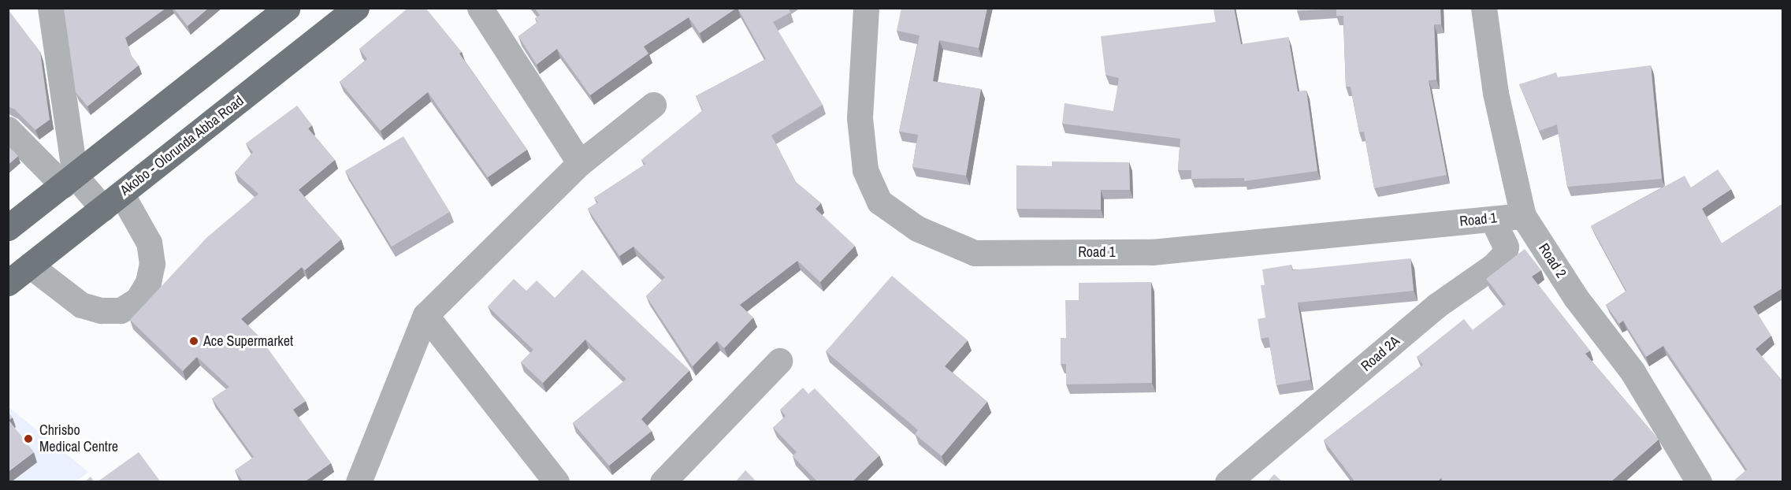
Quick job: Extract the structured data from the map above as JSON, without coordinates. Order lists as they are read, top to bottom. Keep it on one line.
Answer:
{"streets":{"main road":["Akobo - Olorunda Abba Road"],"street":["Road 1","Road 2","Road 2A"]},"crossings":[["Road 1","Road 2"],["Road 1","Road 2A"]],"places":["Ace Supermarket","Chrisbo Medical Centre"]}
